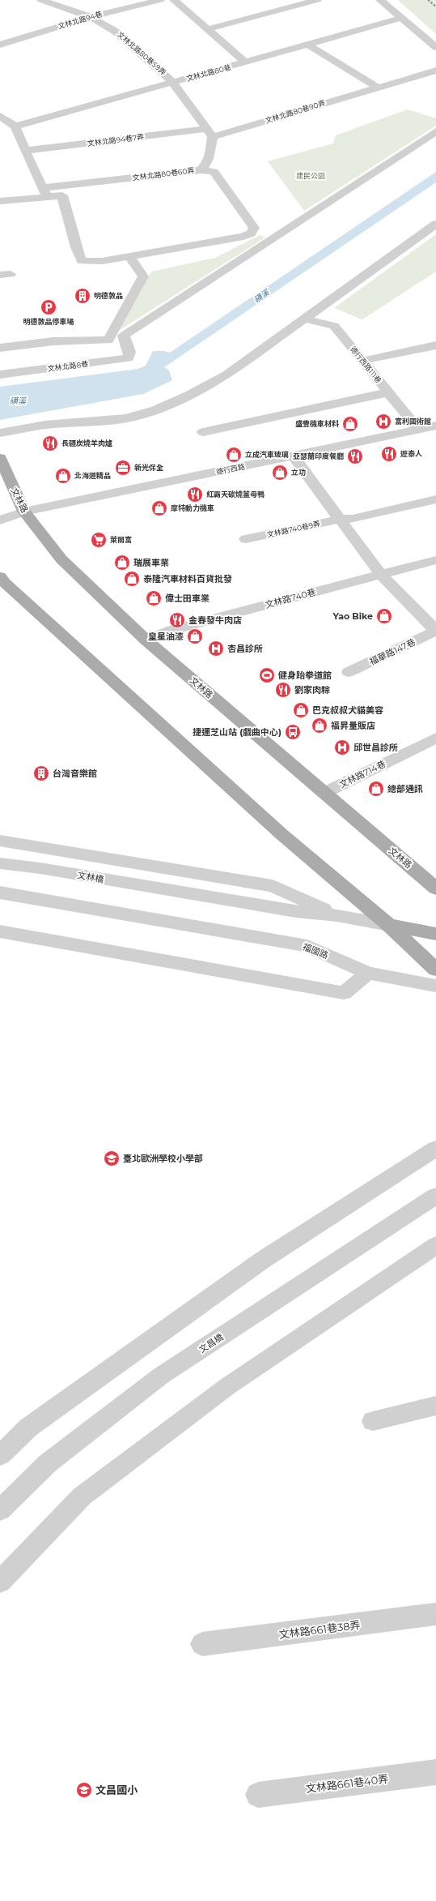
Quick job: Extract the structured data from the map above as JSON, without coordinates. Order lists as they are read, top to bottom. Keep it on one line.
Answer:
{"streets":{"main road":["文林路"],"street":["文林北路94巷","文林北路80巷59弄","文林北路80巷","文林北路80巷90弄","文林北路94巷7弄","文林北路80巷60弄","德行西路111巷","文林北路8巷","德行西路","文林路740巷9弄","文林路740巷","福華路147巷","文林路714巷","文林橋","福國路","文昌橋","文林路661巷38弄","文林路661巷40弄"]},"crossings":[["文林北路94巷","文林北路80巷59弄"],["文林北路80巷59弄","文林北路80巷"],["文林北路80巷90弄","文林北路94巷7弄"],["文林北路80巷90弄","文林北路80巷60弄"],["文林北路94巷7弄","文林北路80巷60弄"],["德行西路111巷","德行西路"],["德行西路","文林路"],["文林路","文林路740巷"],["文林路","文林路714巷"]],"water":["磺溪"],"parks":["建民公園"],"places":{"building":["明德敦品","台灣音樂館"],"parking":["明德敦品停車場"],"hospital":["富利國術館","杏昌診所","邱世昌診所"],"shop":["盛豐機車材料","立成汽車玻璃","立功","北海道精品","摩特動力機車","瑞展車業","泰隆汽車材料百貨批發","偉士田車業","Yao Bike","皇星油漆","巴克叔叔犬貓美容","福昇量販店","總部通訊"],"restaurant":["長疆炭燒羊肉爐","遊泰人","亞瑟蘭印度餐廳","紅霸天碳燒薑母鴨","金春發牛肉店","劉家肉粽"],"office":["新光保全"],"supermarket":["萊爾富"],"sports":["健身跆拳道館"],"bus stop":["捷運芝山站 (戲曲中心)"],"school or university":["臺北歐洲學校小學部","文昌國小"]}}
